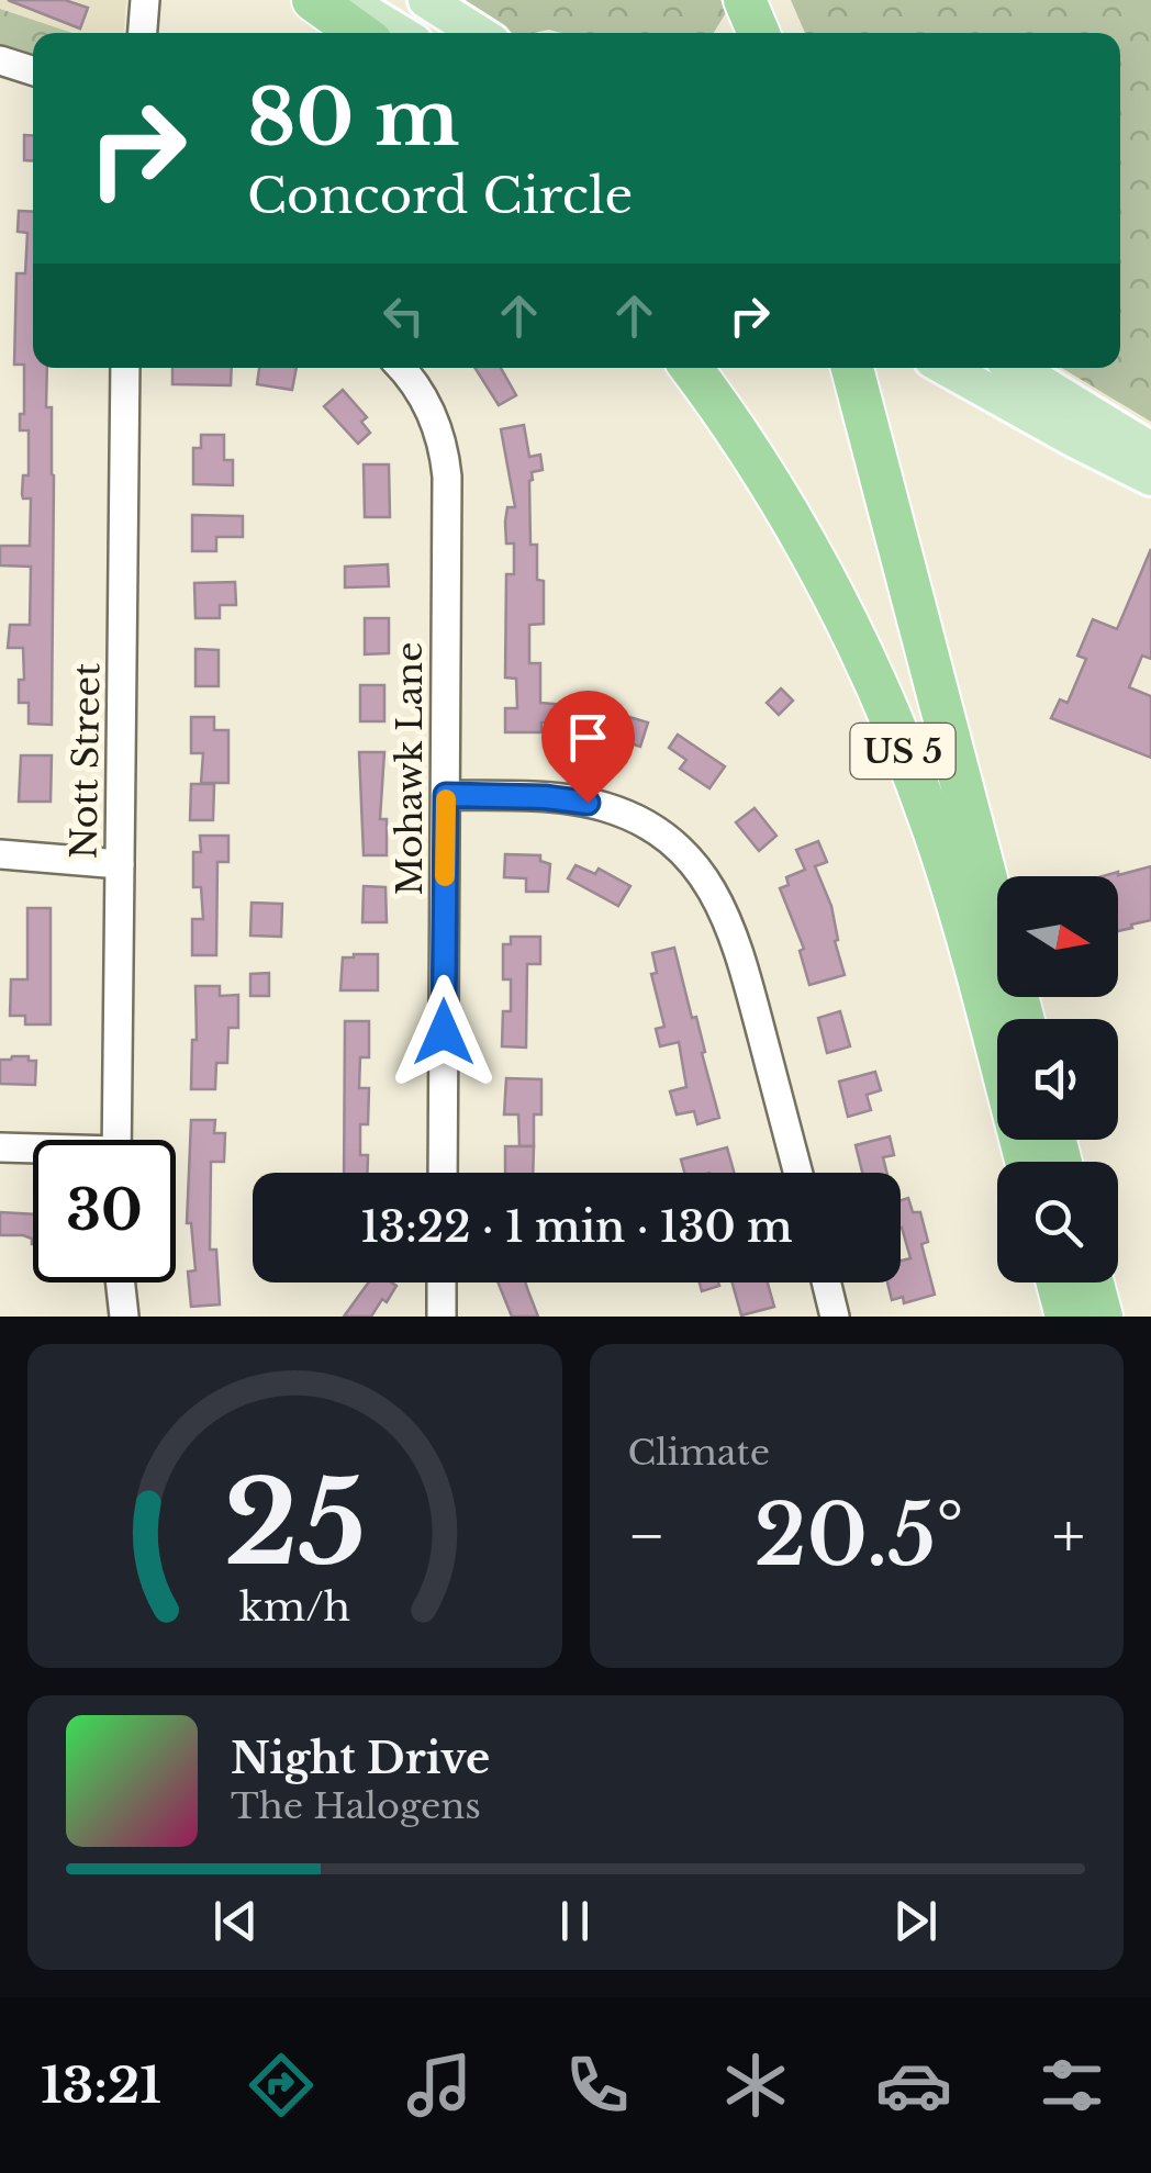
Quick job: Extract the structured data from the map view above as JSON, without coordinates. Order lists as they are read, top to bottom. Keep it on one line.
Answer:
{"streets":{"highway":["US 5"],"street":["Nott Street","Mohawk Lane"]},"north":"right","page":{"turn":["80 m","Concord Circle"],"limit":"30","trip":"13:22 · 1 min · 130 m","tile":"Climate","heat":["−","20.5°","+"],"song":["Night Drive","The Halogens"],"tabs":"13:21","gauge":["25","km/h"]}}
